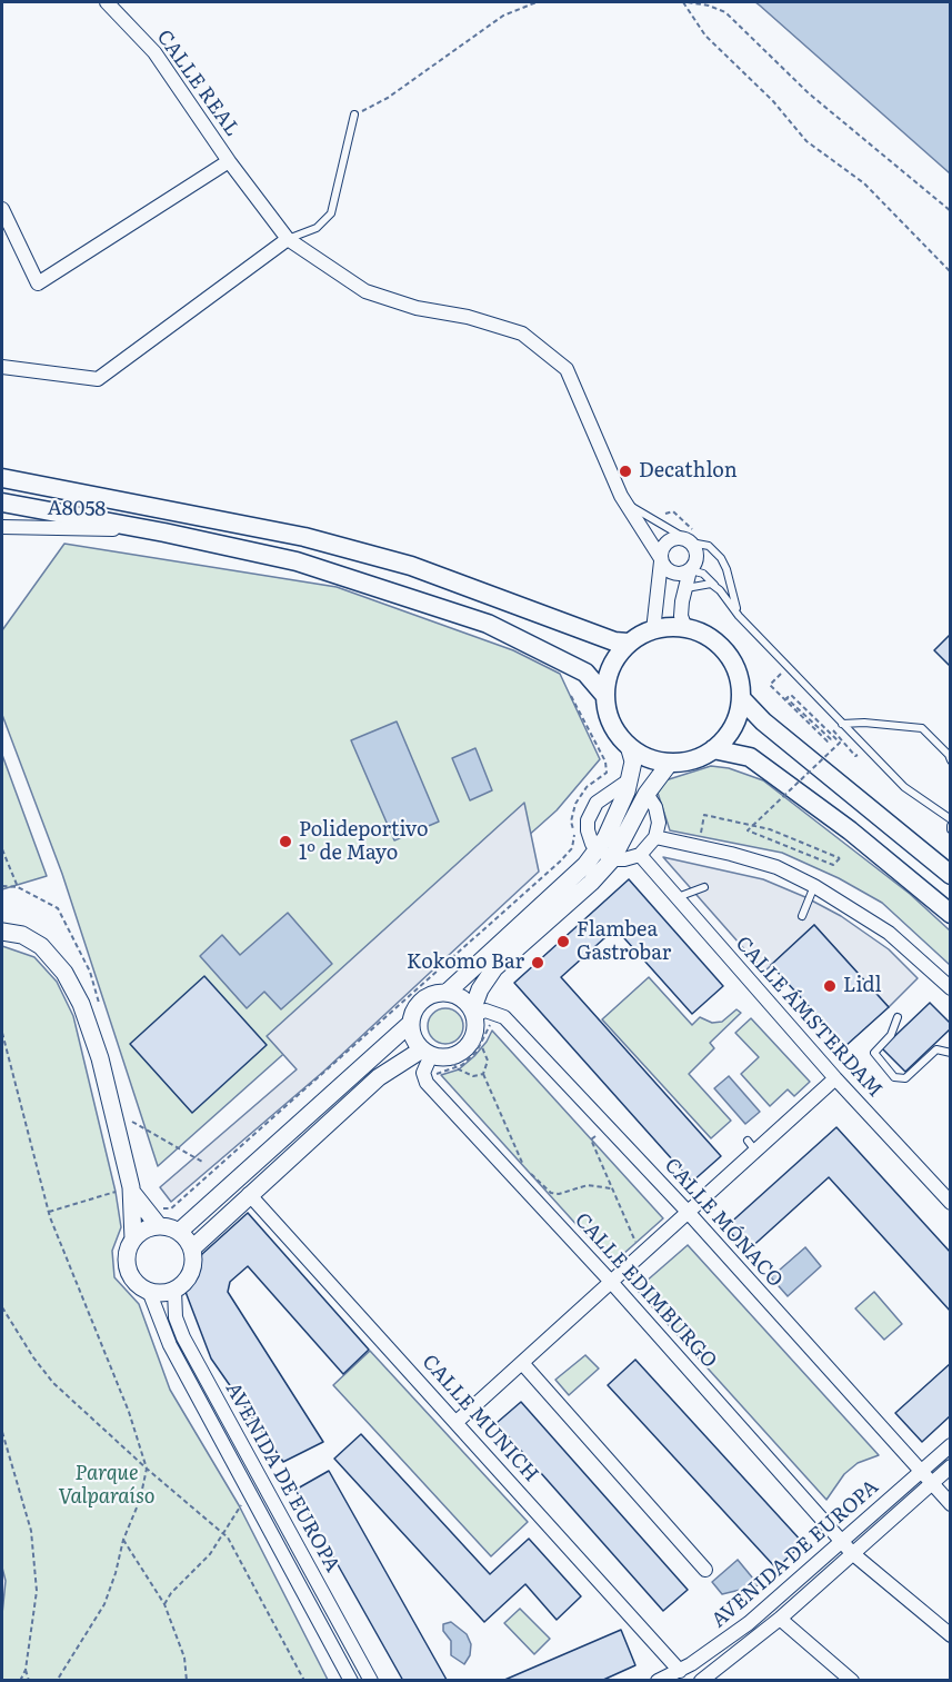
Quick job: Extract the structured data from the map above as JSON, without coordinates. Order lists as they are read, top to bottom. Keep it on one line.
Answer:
{"streets":{"street":["CALLE REAL","A8058","CALLE ÁMSTERDAM","CALLE MÓNACO","CALLE EDIMBURGO","CALLE MUNICH","AVENIDA DE EUROPA"]},"crossings":[["CALLE MÓNACO","AVENIDA DE EUROPA"],["CALLE EDIMBURGO","AVENIDA DE EUROPA"],["CALLE MUNICH","AVENIDA DE EUROPA"]],"parks":["Parque Valparaíso"],"places":["Decathlon","Polideportivo 1º de Mayo","Flambea Gastrobar","Kokomo Bar","Lidl"]}
